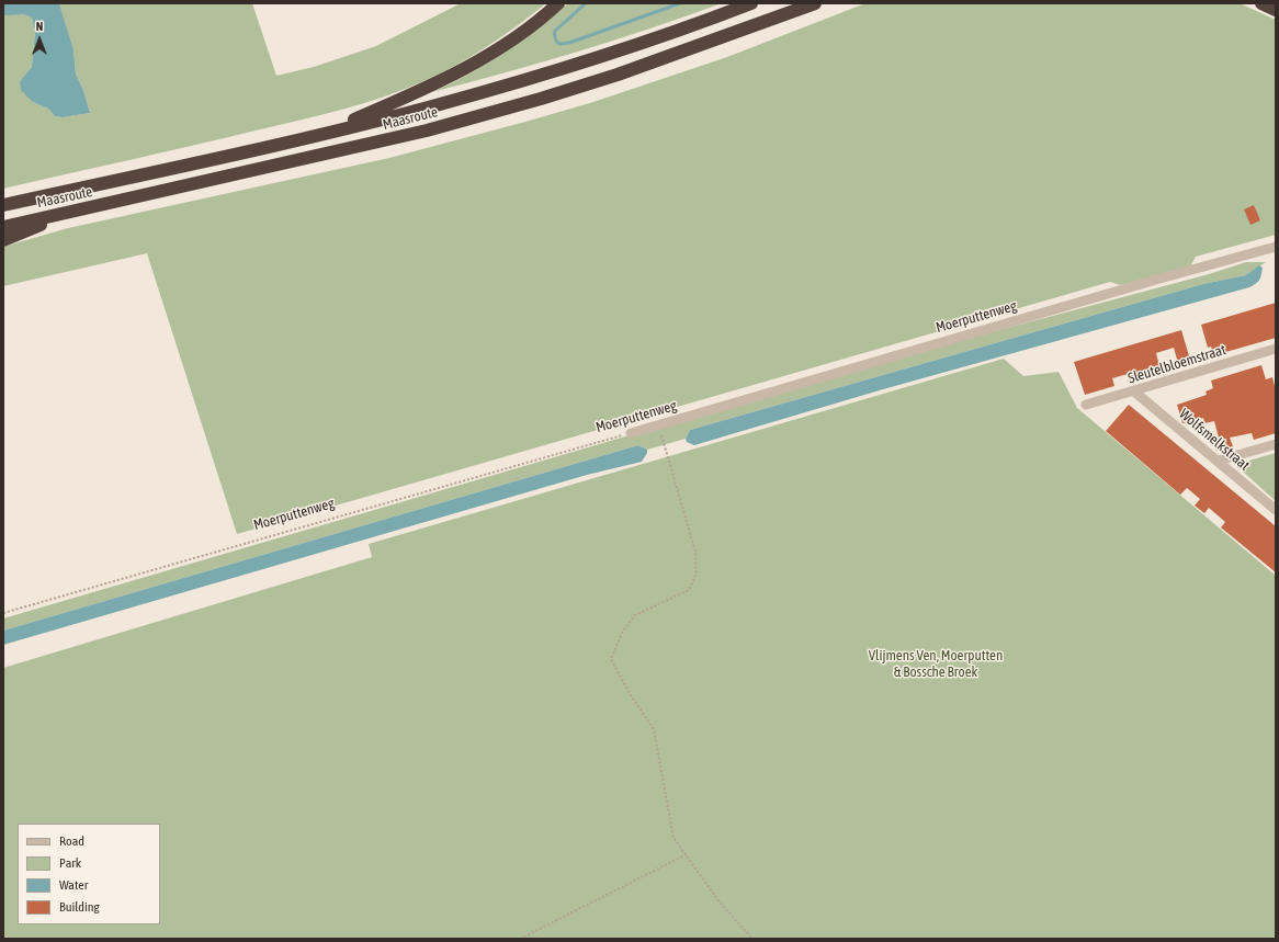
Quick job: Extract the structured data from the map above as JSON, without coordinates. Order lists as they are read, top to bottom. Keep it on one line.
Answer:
{"streets":{"highway":["Maasroute"],"street":["Moerputtenweg","Sleutelbloemstraat","Wolfsmelkstraat"]},"crossings":[["Sleutelbloemstraat","Wolfsmelkstraat"]],"parks":["Vlijmens Ven, Moerputten & Bossche Broek"],"legend":["Road","Park","Water","Building"],"north":"top"}
